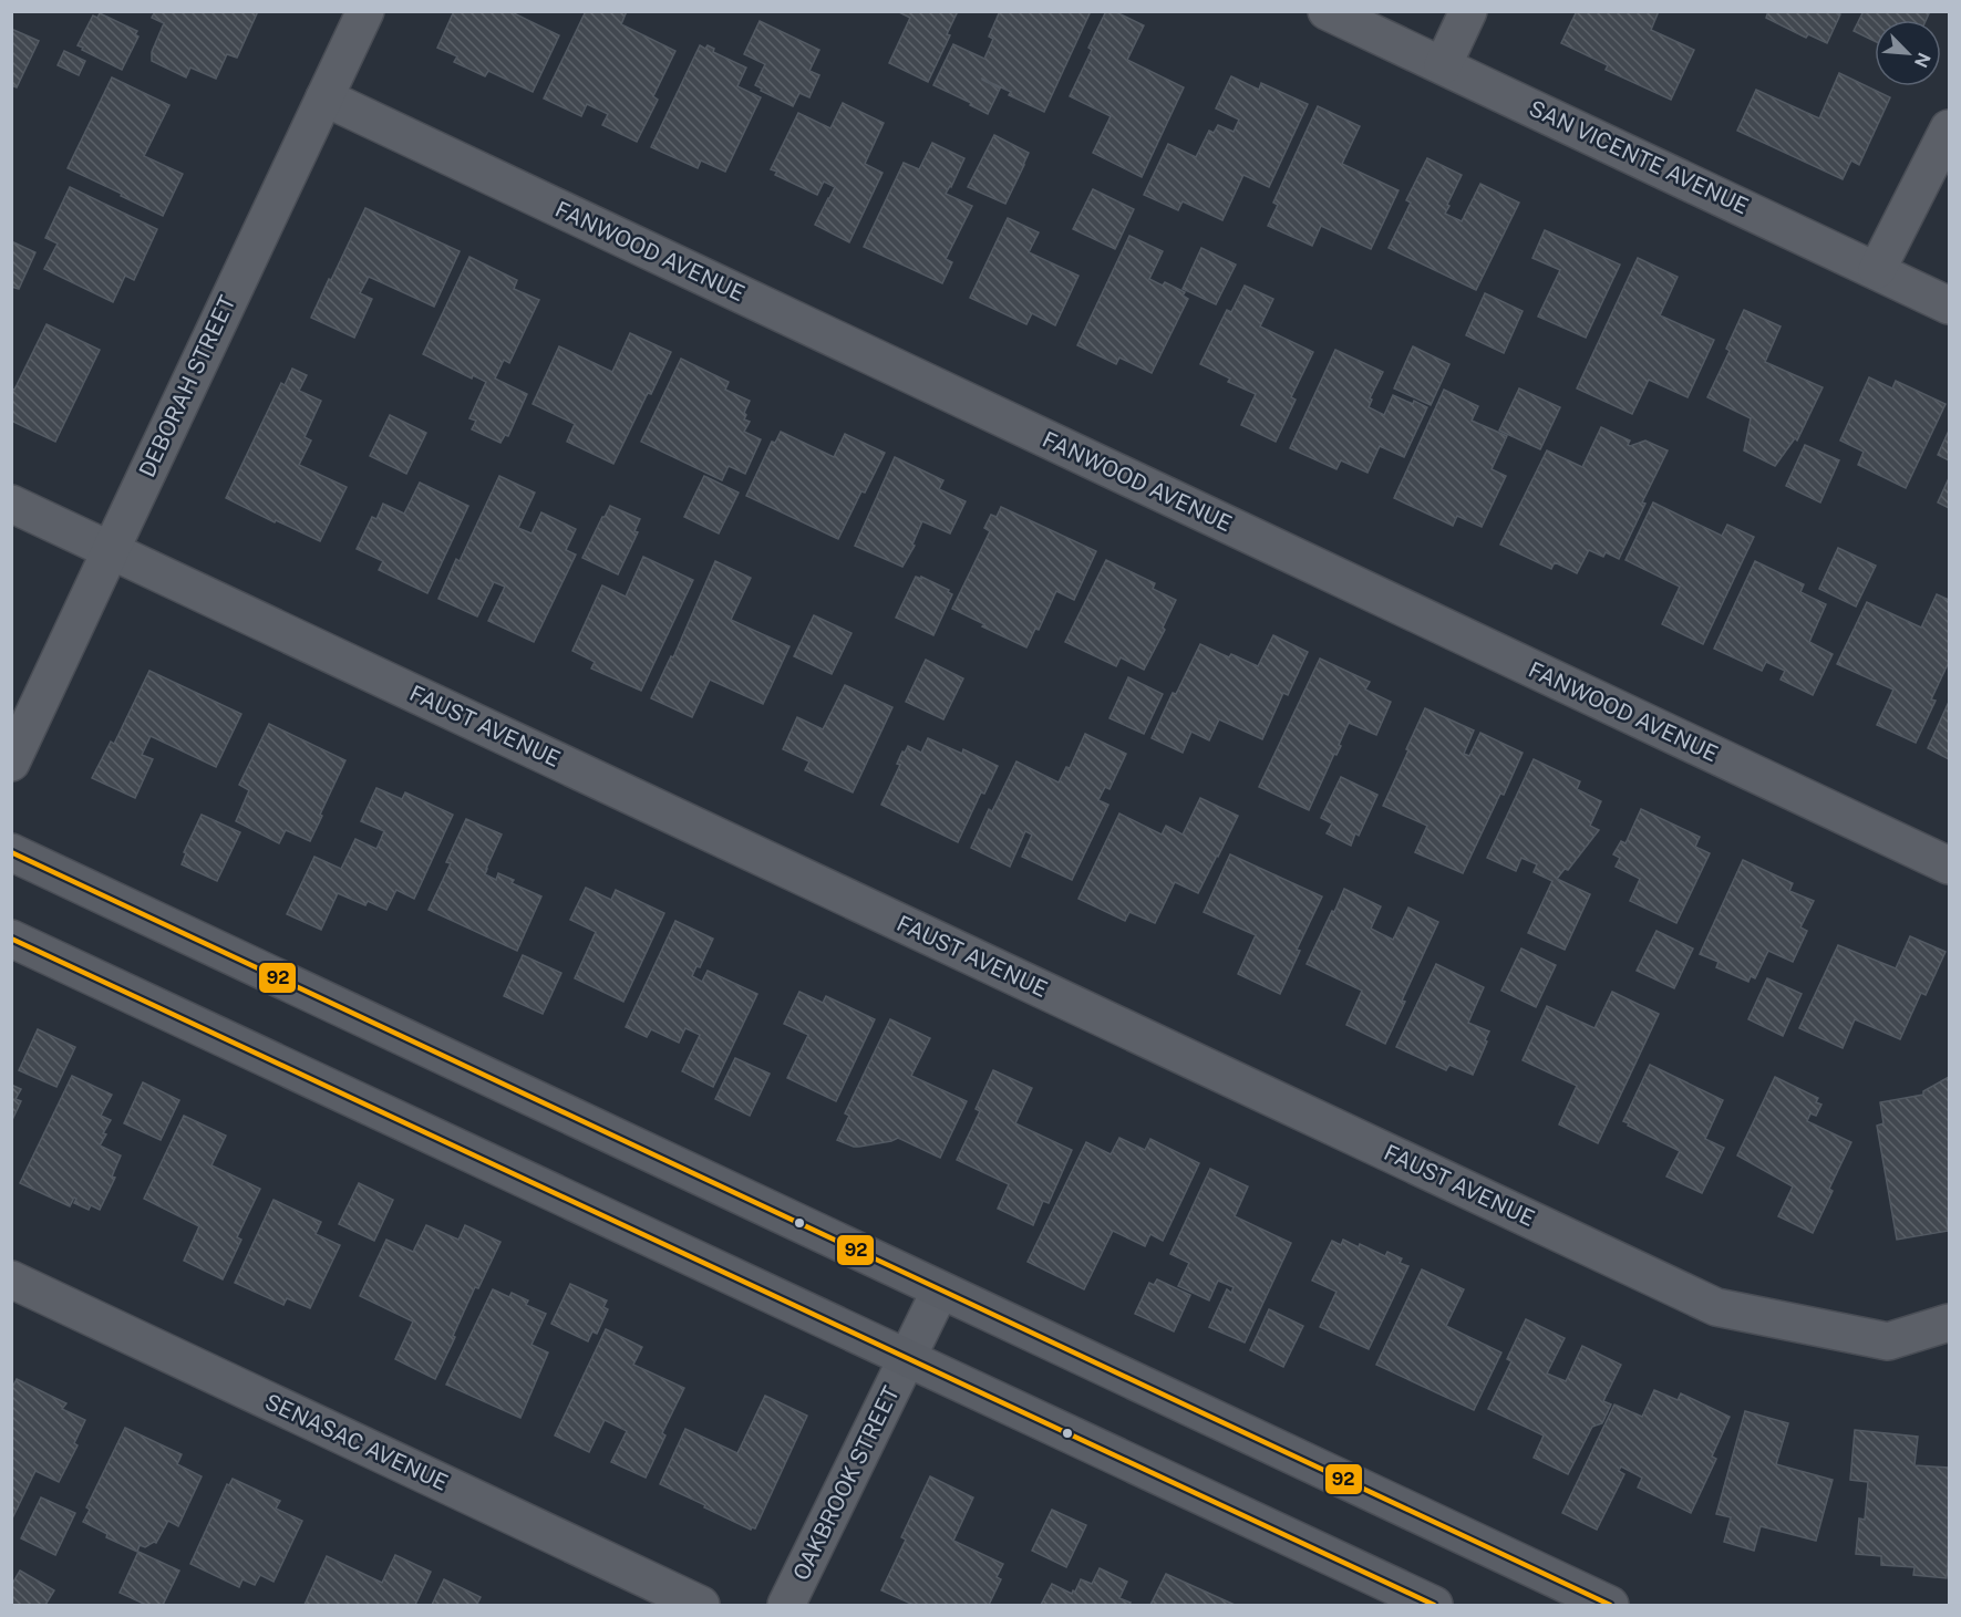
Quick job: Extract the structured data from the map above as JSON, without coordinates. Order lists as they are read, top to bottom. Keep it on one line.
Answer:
{"streets":{"street":["SAN VICENTE AVENUE","FANWOOD AVENUE","DEBORAH STREET","FAUST AVENUE","SENASAC AVENUE","OAKBROOK STREET"]},"crossings":[["FANWOOD AVENUE","DEBORAH STREET"],["DEBORAH STREET","FAUST AVENUE"]],"lines":["transit line 92"],"north":"bottom right"}
